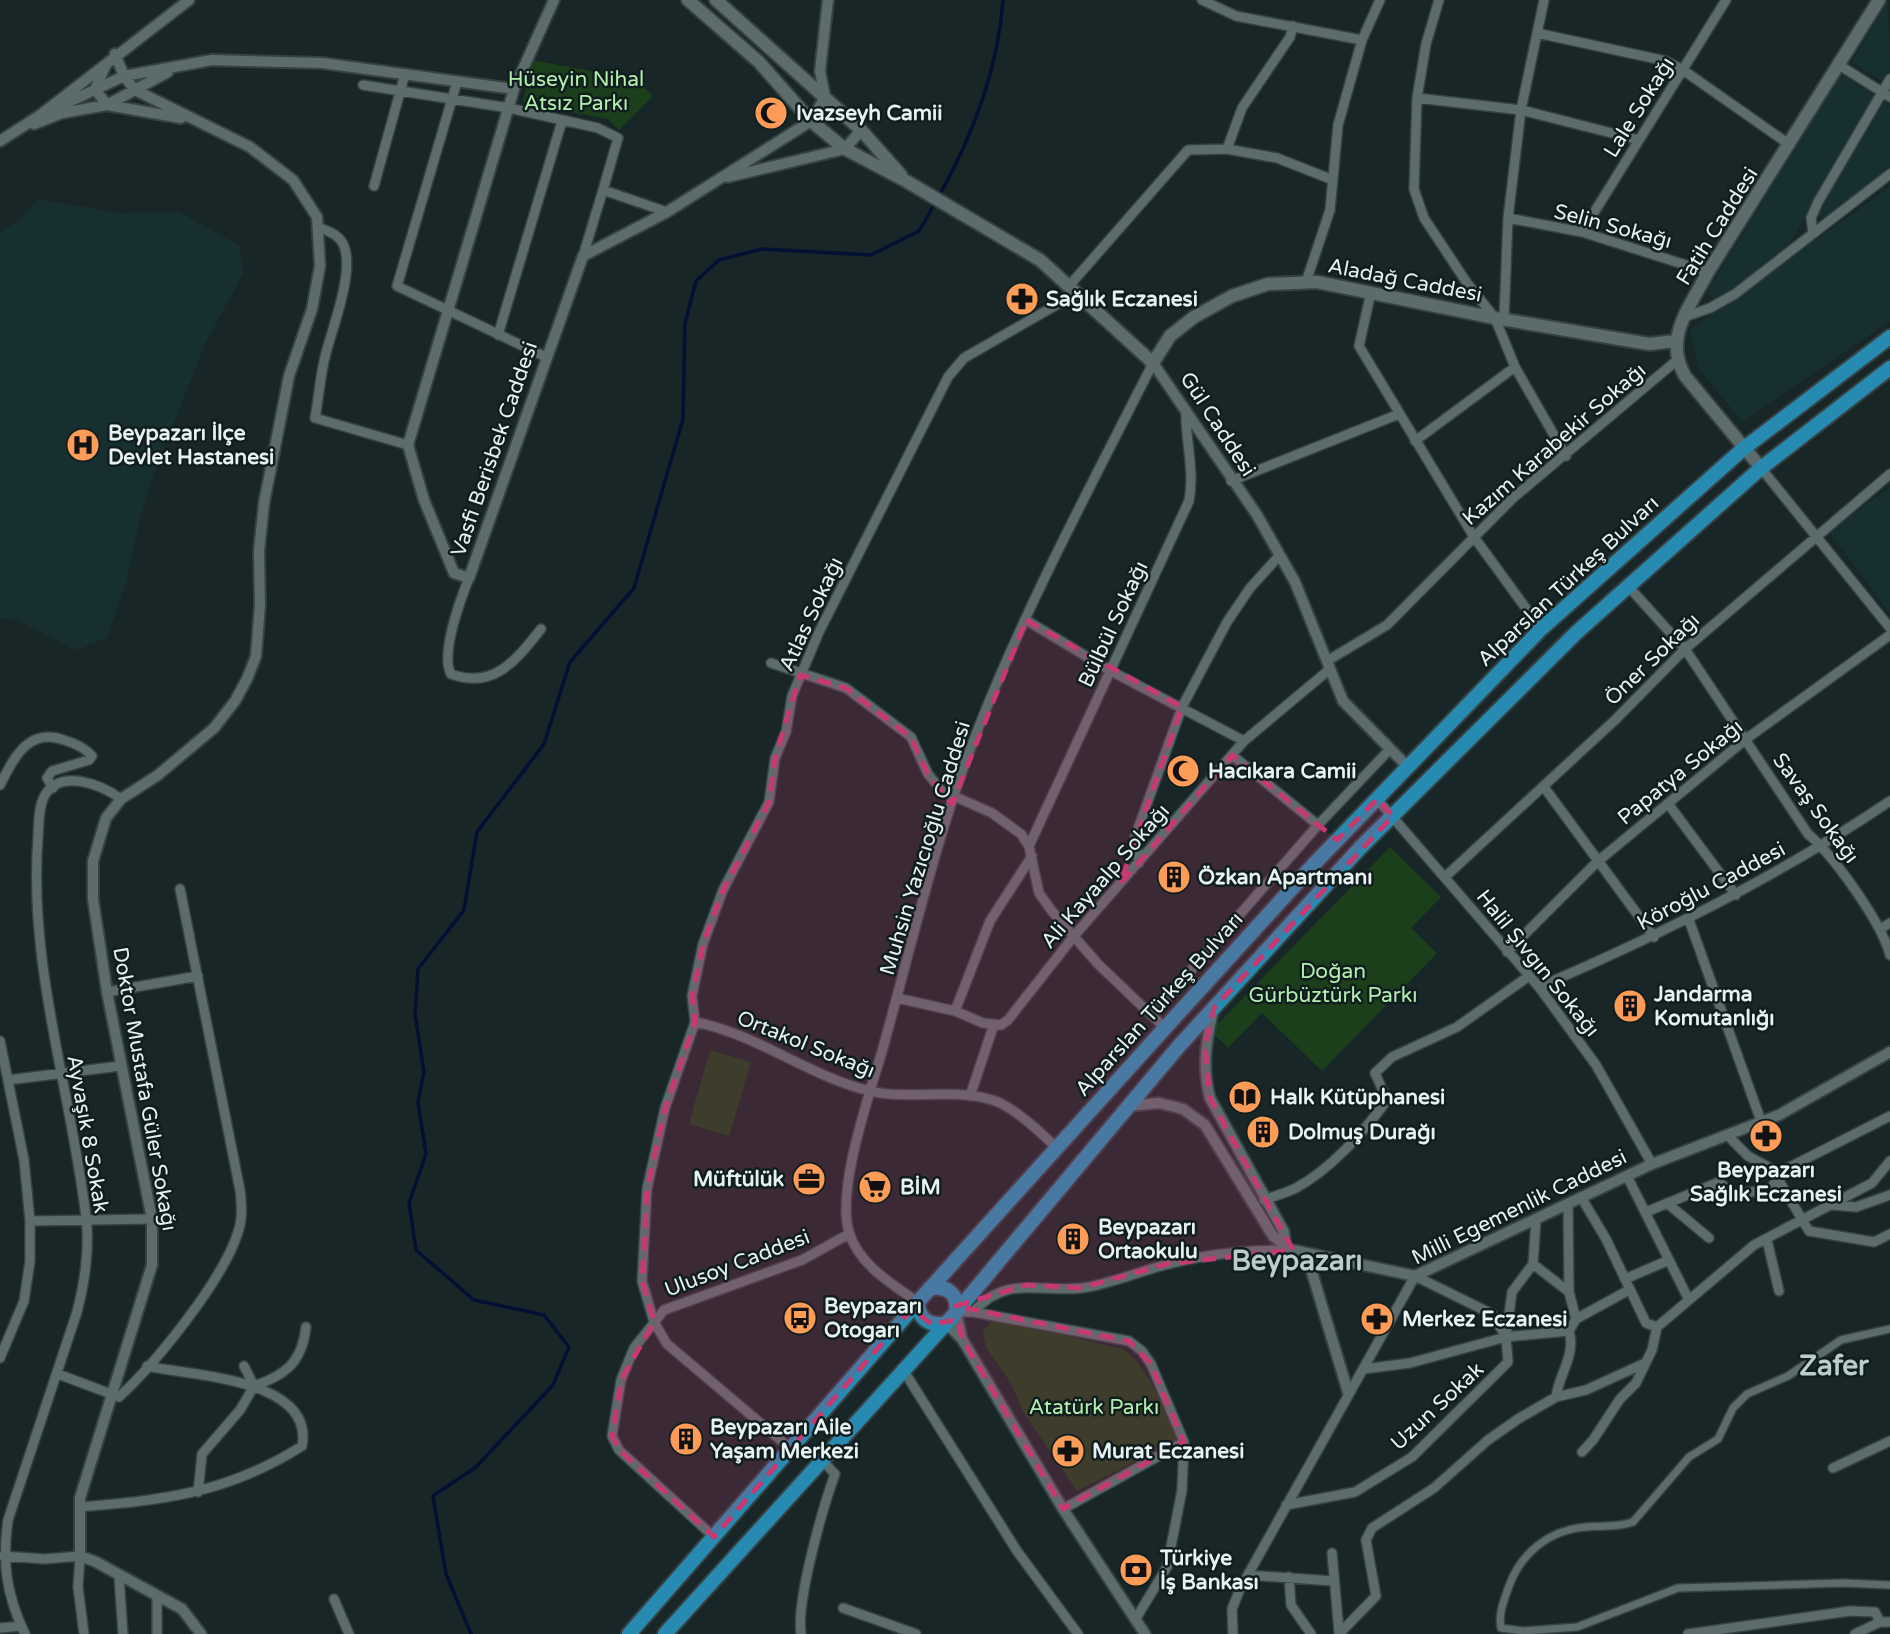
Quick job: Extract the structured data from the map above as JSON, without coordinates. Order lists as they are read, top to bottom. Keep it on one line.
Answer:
{"streets":{"highway":["Alparslan Türkeş Bulvarı"],"main road":["Fatih Caddesi","Aladağ Caddesi","Gül Caddesi"],"street":["Lale Sokağı","Selin Sokağı","Kazım Karabekir Sokağı","Vasfi Berisbek Caddesi","Atlas Sokağı","Bülbül Sokağı","Öner Sokağı","Papatya Sokağı","Savaş Sokağı","Muhsin Yazıcıoğlu Caddesi","Ali Kayaalp Sokağı","Köroğlu Caddesi","Halil Şıvgın Sokağı","Ortakol Sokağı","Doktor Mustafa Güler Sokağı","Ayvaşık 8 Sokak","Milli Egemenlik Caddesi","Ulusoy Caddesi","Uzun Sokak"]},"crossings":[["Lale Sokağı","Selin Sokağı"],["Selin Sokağı","Fatih Caddesi"],["Fatih Caddesi","Aladağ Caddesi"],["Fatih Caddesi","Kazım Karabekir Sokağı"],["Aladağ Caddesi","Gül Caddesi"],["Aladağ Caddesi","Muhsin Yazıcıoğlu Caddesi"],["Gül Caddesi","Kazım Karabekir Sokağı"],["Gül Caddesi","Alparslan Türkeş Bulvarı"],["Gül Caddesi","Atlas Sokağı"],["Gül Caddesi","Bülbül Sokağı"],["Gül Caddesi","Muhsin Yazıcıoğlu Caddesi"],["Gül Caddesi","Ali Kayaalp Sokağı"],["Kazım Karabekir Sokağı","Ali Kayaalp Sokağı"],["Alparslan Türkeş Bulvarı","Savaş Sokağı"],["Alparslan Türkeş Bulvarı","Muhsin Yazıcıoğlu Caddesi"],["Alparslan Türkeş Bulvarı","Halil Şıvgın Sokağı"],["Alparslan Türkeş Bulvarı","Ortakol Sokağı"],["Atlas Sokağı","Ortakol Sokağı"],["Atlas Sokağı","Ulusoy Caddesi"],["Öner Sokağı","Savaş Sokağı"],["Öner Sokağı","Halil Şıvgın Sokağı"],["Papatya Sokağı","Savaş Sokağı"],["Papatya Sokağı","Halil Şıvgın Sokağı"],["Savaş Sokağı","Köroğlu Caddesi"],["Muhsin Yazıcıoğlu Caddesi","Ortakol Sokağı"],["Muhsin Yazıcıoğlu Caddesi","Ulusoy Caddesi"],["Köroğlu Caddesi","Halil Şıvgın Sokağı"],["Halil Şıvgın Sokağı","Milli Egemenlik Caddesi"],["Ortakol Sokağı","Ulusoy Caddesi"],["Milli Egemenlik Caddesi","Uzun Sokak"]],"districts":["Beypazarı","Zafer"],"parks":["Hüseyin Nihal Atsız Parkı","Doğan Gürbüztürk Parkı","Atatürk Parkı"],"places":{"mosque":["Ivazseyh Camii","Hacıkara Camii"],"pharmacy":["Sağlık Eczanesi","Beypazarı Sağlık Eczanesi","Merkez Eczanesi","Murat Eczanesi"],"hospital":["Beypazarı İlçe Devlet Hastanesi"],"building":["Özkan Apartmanı","Jandarma Komutanlığı","Dolmuş Durağı","Beypazarı Ortaokulu","Beypazarı Aile Yaşam Merkezi"],"library":["Halk Kütüphanesi"],"office":["Müftülük"],"supermarket":["BİM"],"bus stop":["Beypazarı Otogarı"],"bank":["Türkiye İş Bankası"]}}
